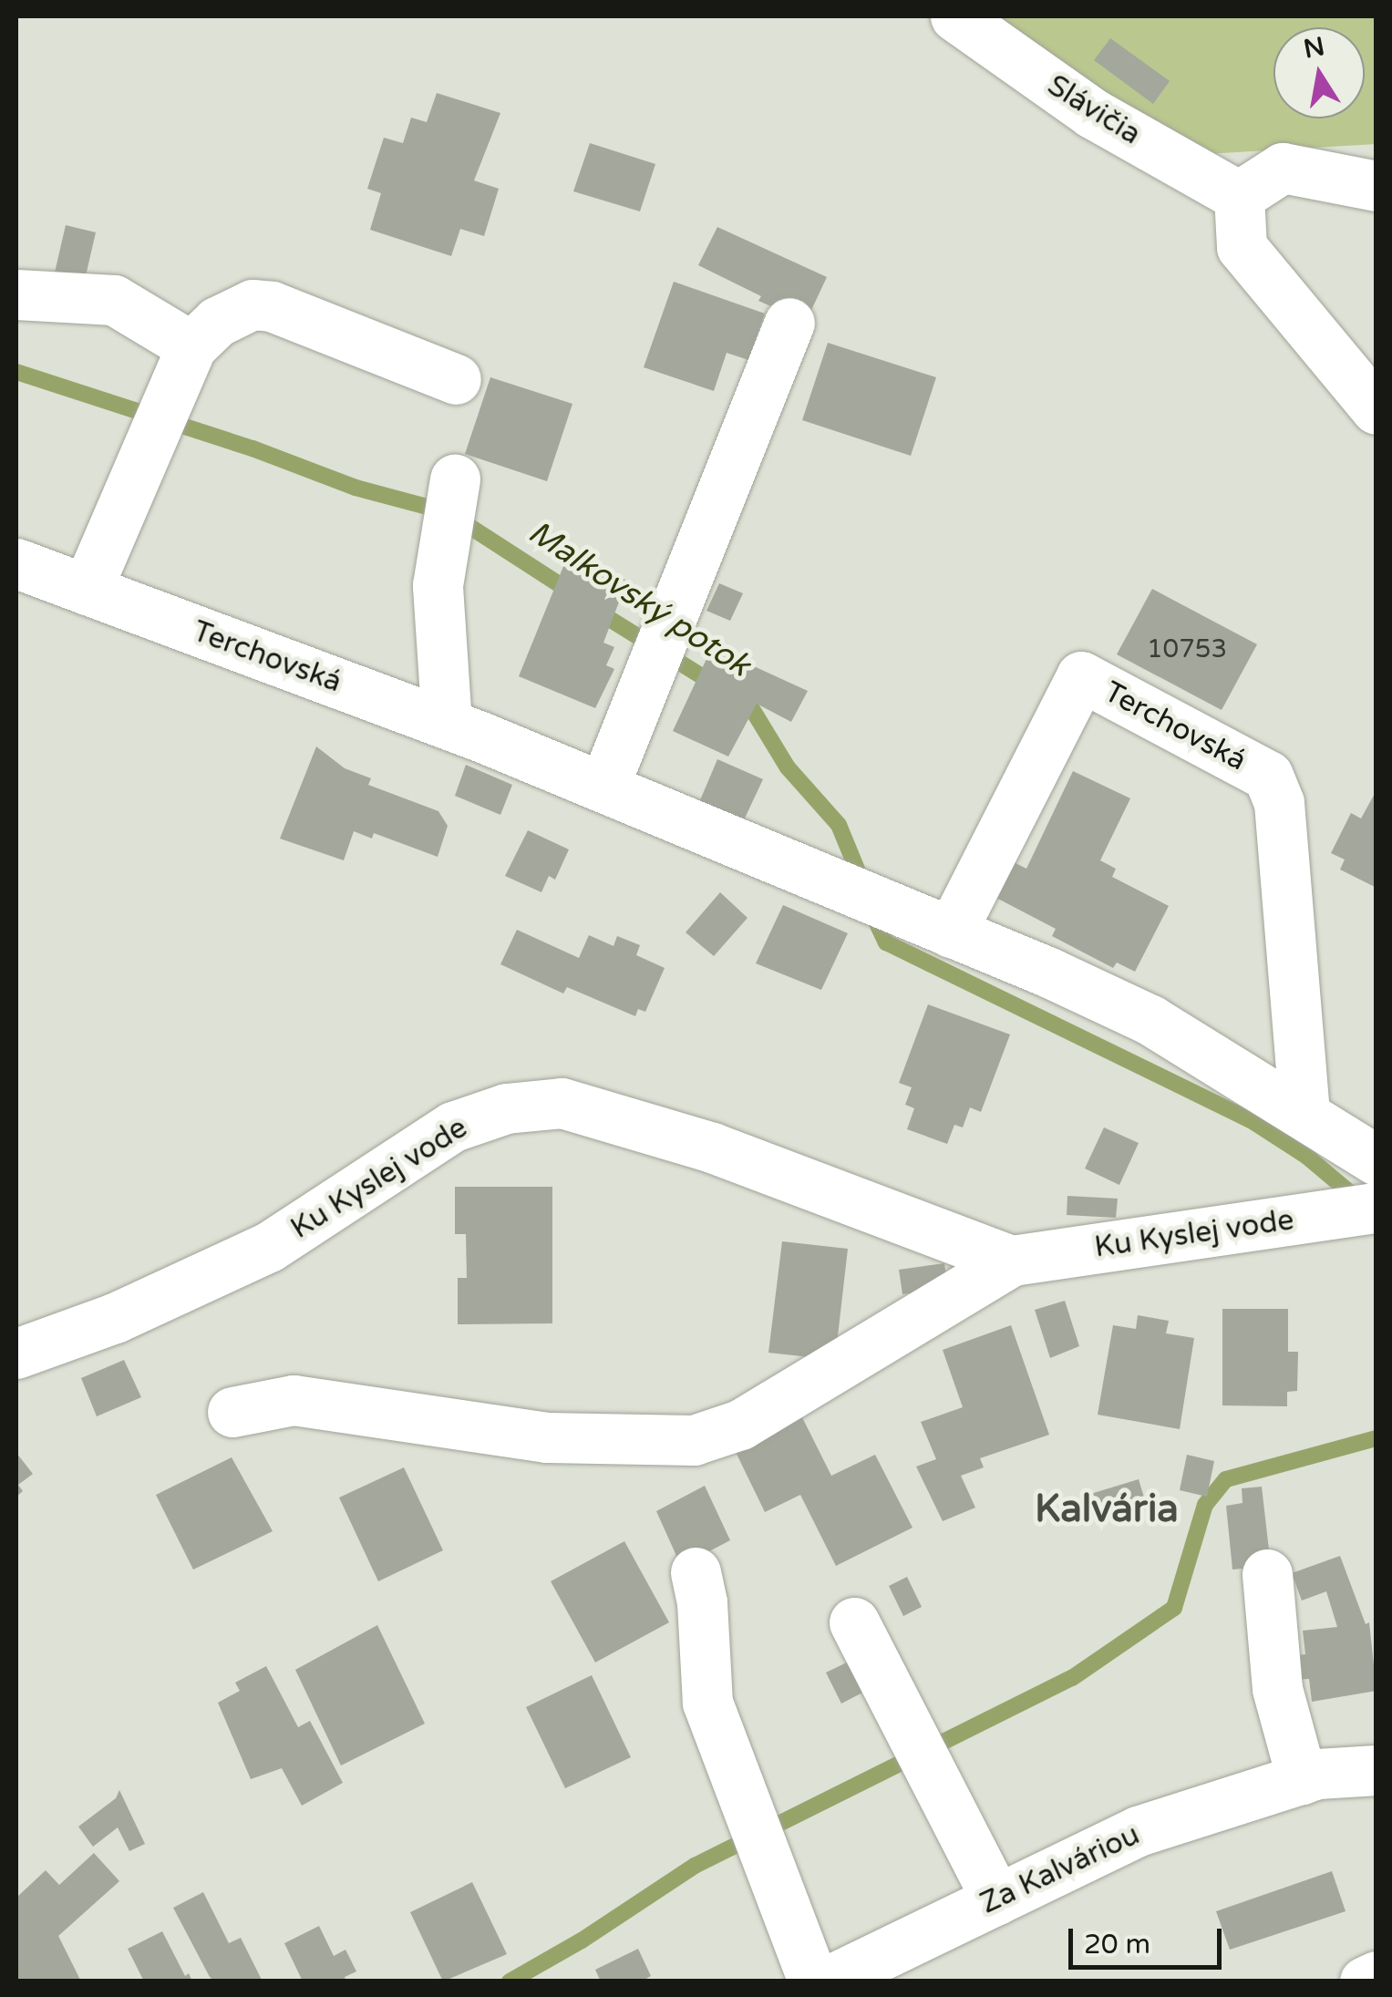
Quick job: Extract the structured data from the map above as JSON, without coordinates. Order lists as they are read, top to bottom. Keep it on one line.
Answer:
{"streets":{"street":["Slávičia","Terchovská","Ku Kyslej vode","Za Kalváriou"]},"districts":["Kalvária"],"water":["Malkovský potok"],"house_numbers":["10753"],"scale_bar":"20 m","north":"top"}
